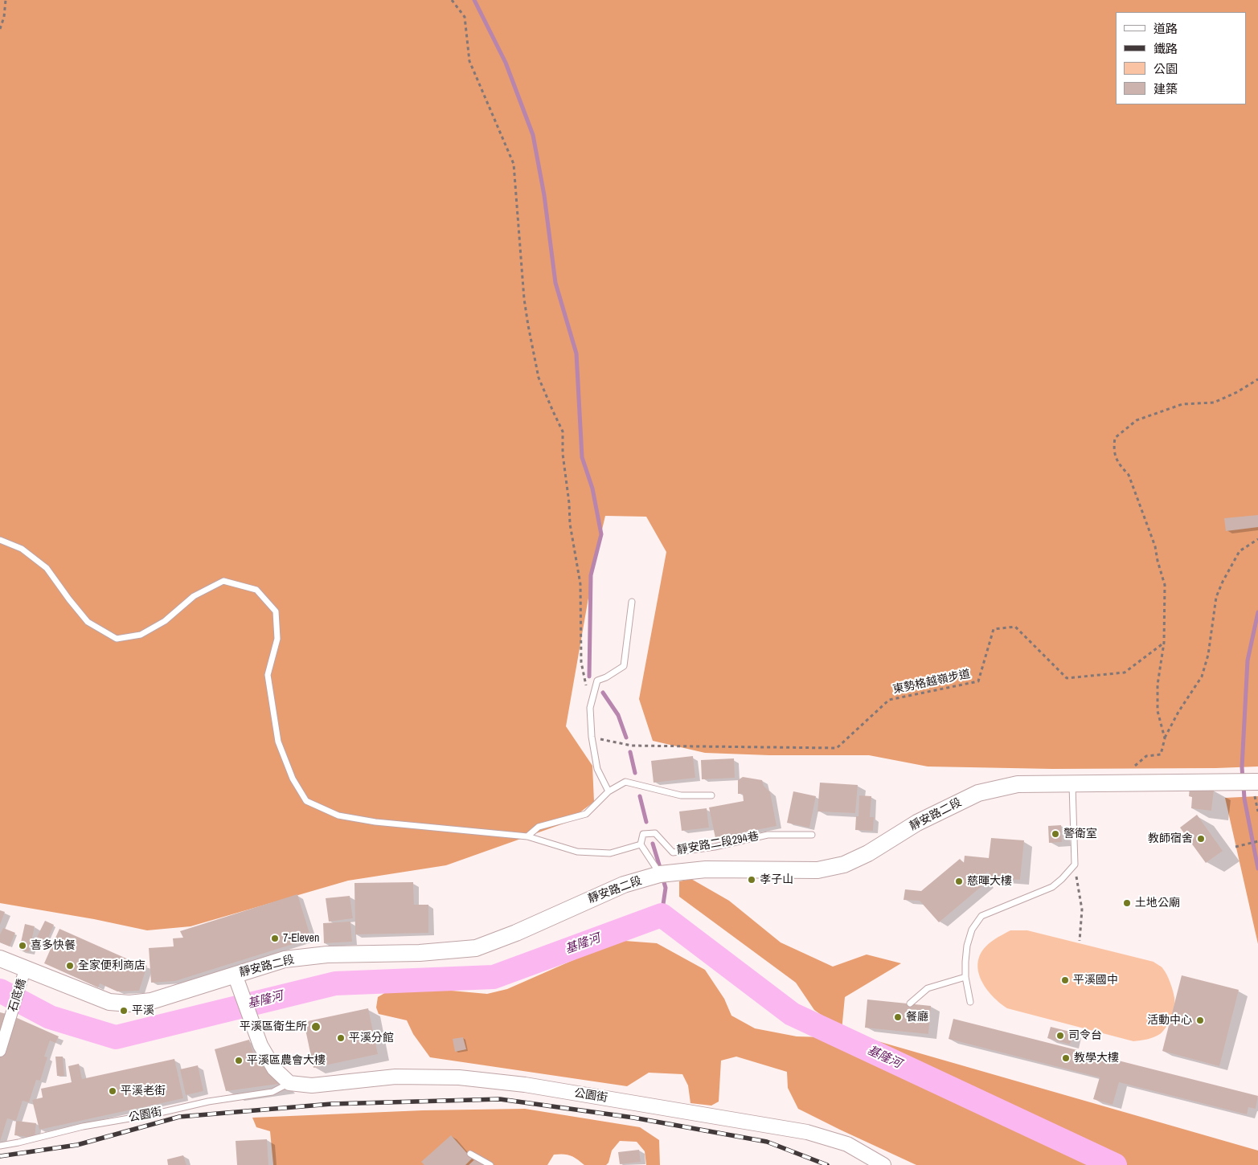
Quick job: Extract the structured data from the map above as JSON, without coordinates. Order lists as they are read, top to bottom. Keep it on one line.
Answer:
{"streets":{"main road":["靜安路二段"],"street":["石底橋","公園街"],"lane":["靜安路二段294巷"],"path":["東勢格越嶺步道"]},"crossings":[["靜安路二段","石底橋"]],"water":["基隆河"],"places":["警衛室","教師宿舍","孝子山","慈暉大樓","土地公廟","7-Eleven","喜多快餐","全家便利商店","平溪國中","平溪","餐廳","活動中心","平溪區衛生所","司令台","平溪分館","教學大樓","平溪區農會大樓","平溪老街"],"legend":["道路","鐵路","公園","建築"]}
